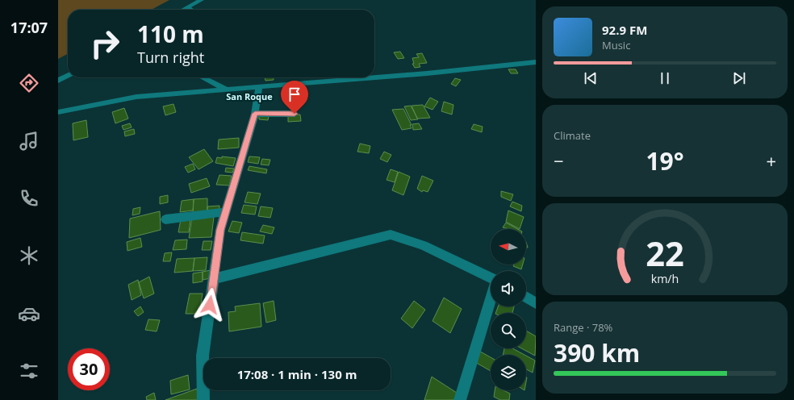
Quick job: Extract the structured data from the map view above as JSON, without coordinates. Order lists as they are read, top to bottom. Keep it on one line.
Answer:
{"districts":["San Roque"],"north":"left","page":{"tabs":"17:07","turn":["110 m","Turn right"],"song":["92.9 FM","Music"],"tile":["Climate",["Range · 78%","390 km"]],"heat":["−","19°","+"],"limit":"30","trip":"17:08 · 1 min · 130 m","gauge":["22","km/h"]}}
